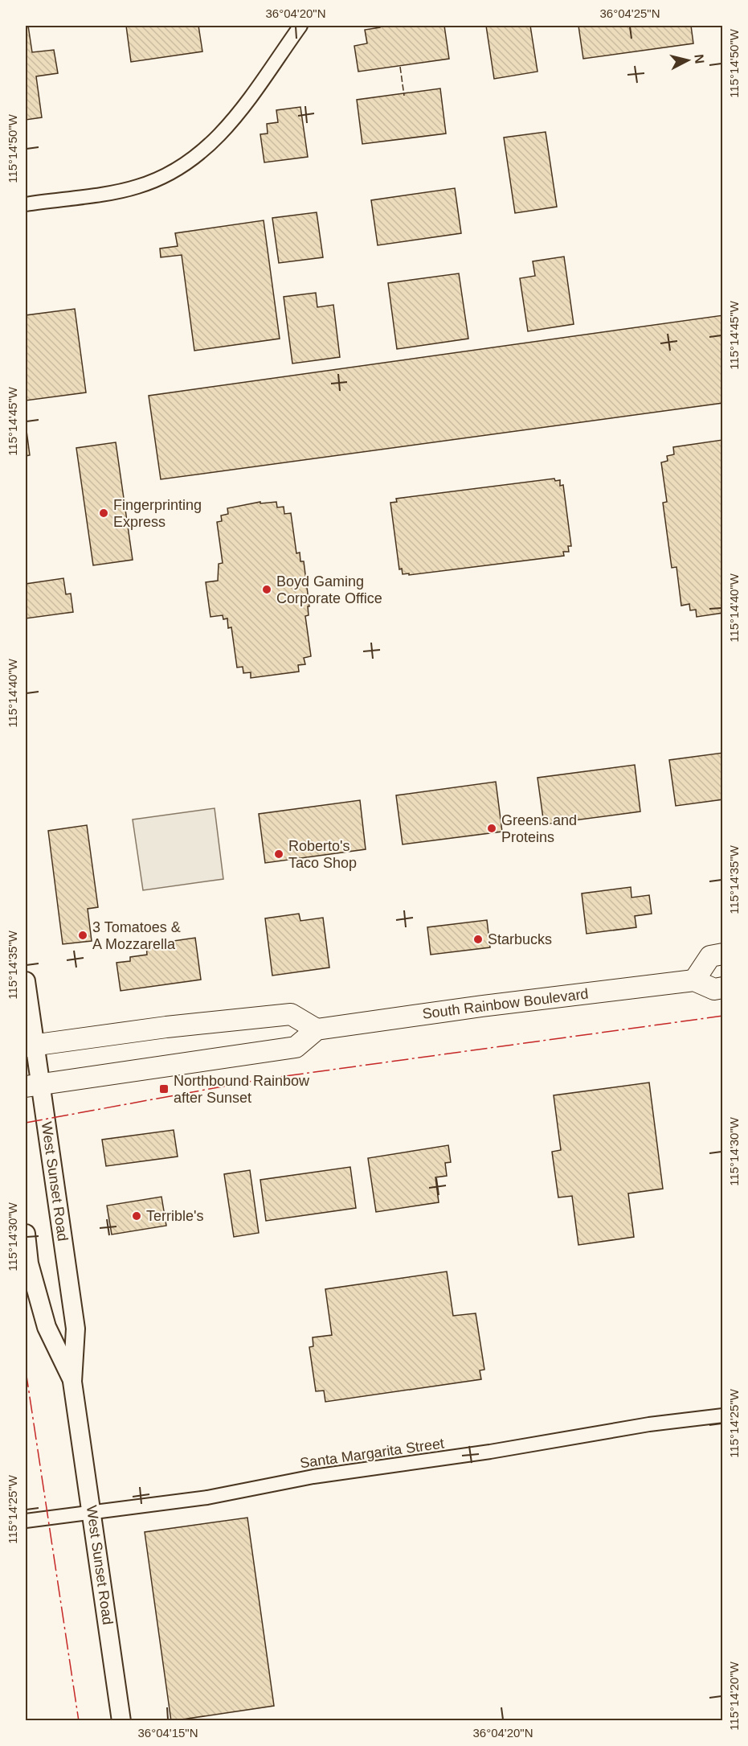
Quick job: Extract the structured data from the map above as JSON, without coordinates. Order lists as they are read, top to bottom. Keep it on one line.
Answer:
{"streets":{"main road":["South Rainbow Boulevard","West Sunset Road"],"street":["Santa Margarita Street"]},"crossings":[["West Sunset Road","Santa Margarita Street"]],"places":{"other":["Fingerprinting Express","Boyd Gaming Corporate Office","Greens and Proteins","Roberto's Taco Shop","3 Tomatoes & A Mozzarella","Starbucks","Terrible's"],"transit":["Northbound Rainbow after Sunset"]},"north":"right","coordinates":["36°04'20\"N","36°04'25\"N","115°14'50\"W","115°14'45\"W","115°14'40\"W","115°14'35\"W","115°14'30\"W","115°14'25\"W","115°14'20\"W","36°04'15\"N"]}
